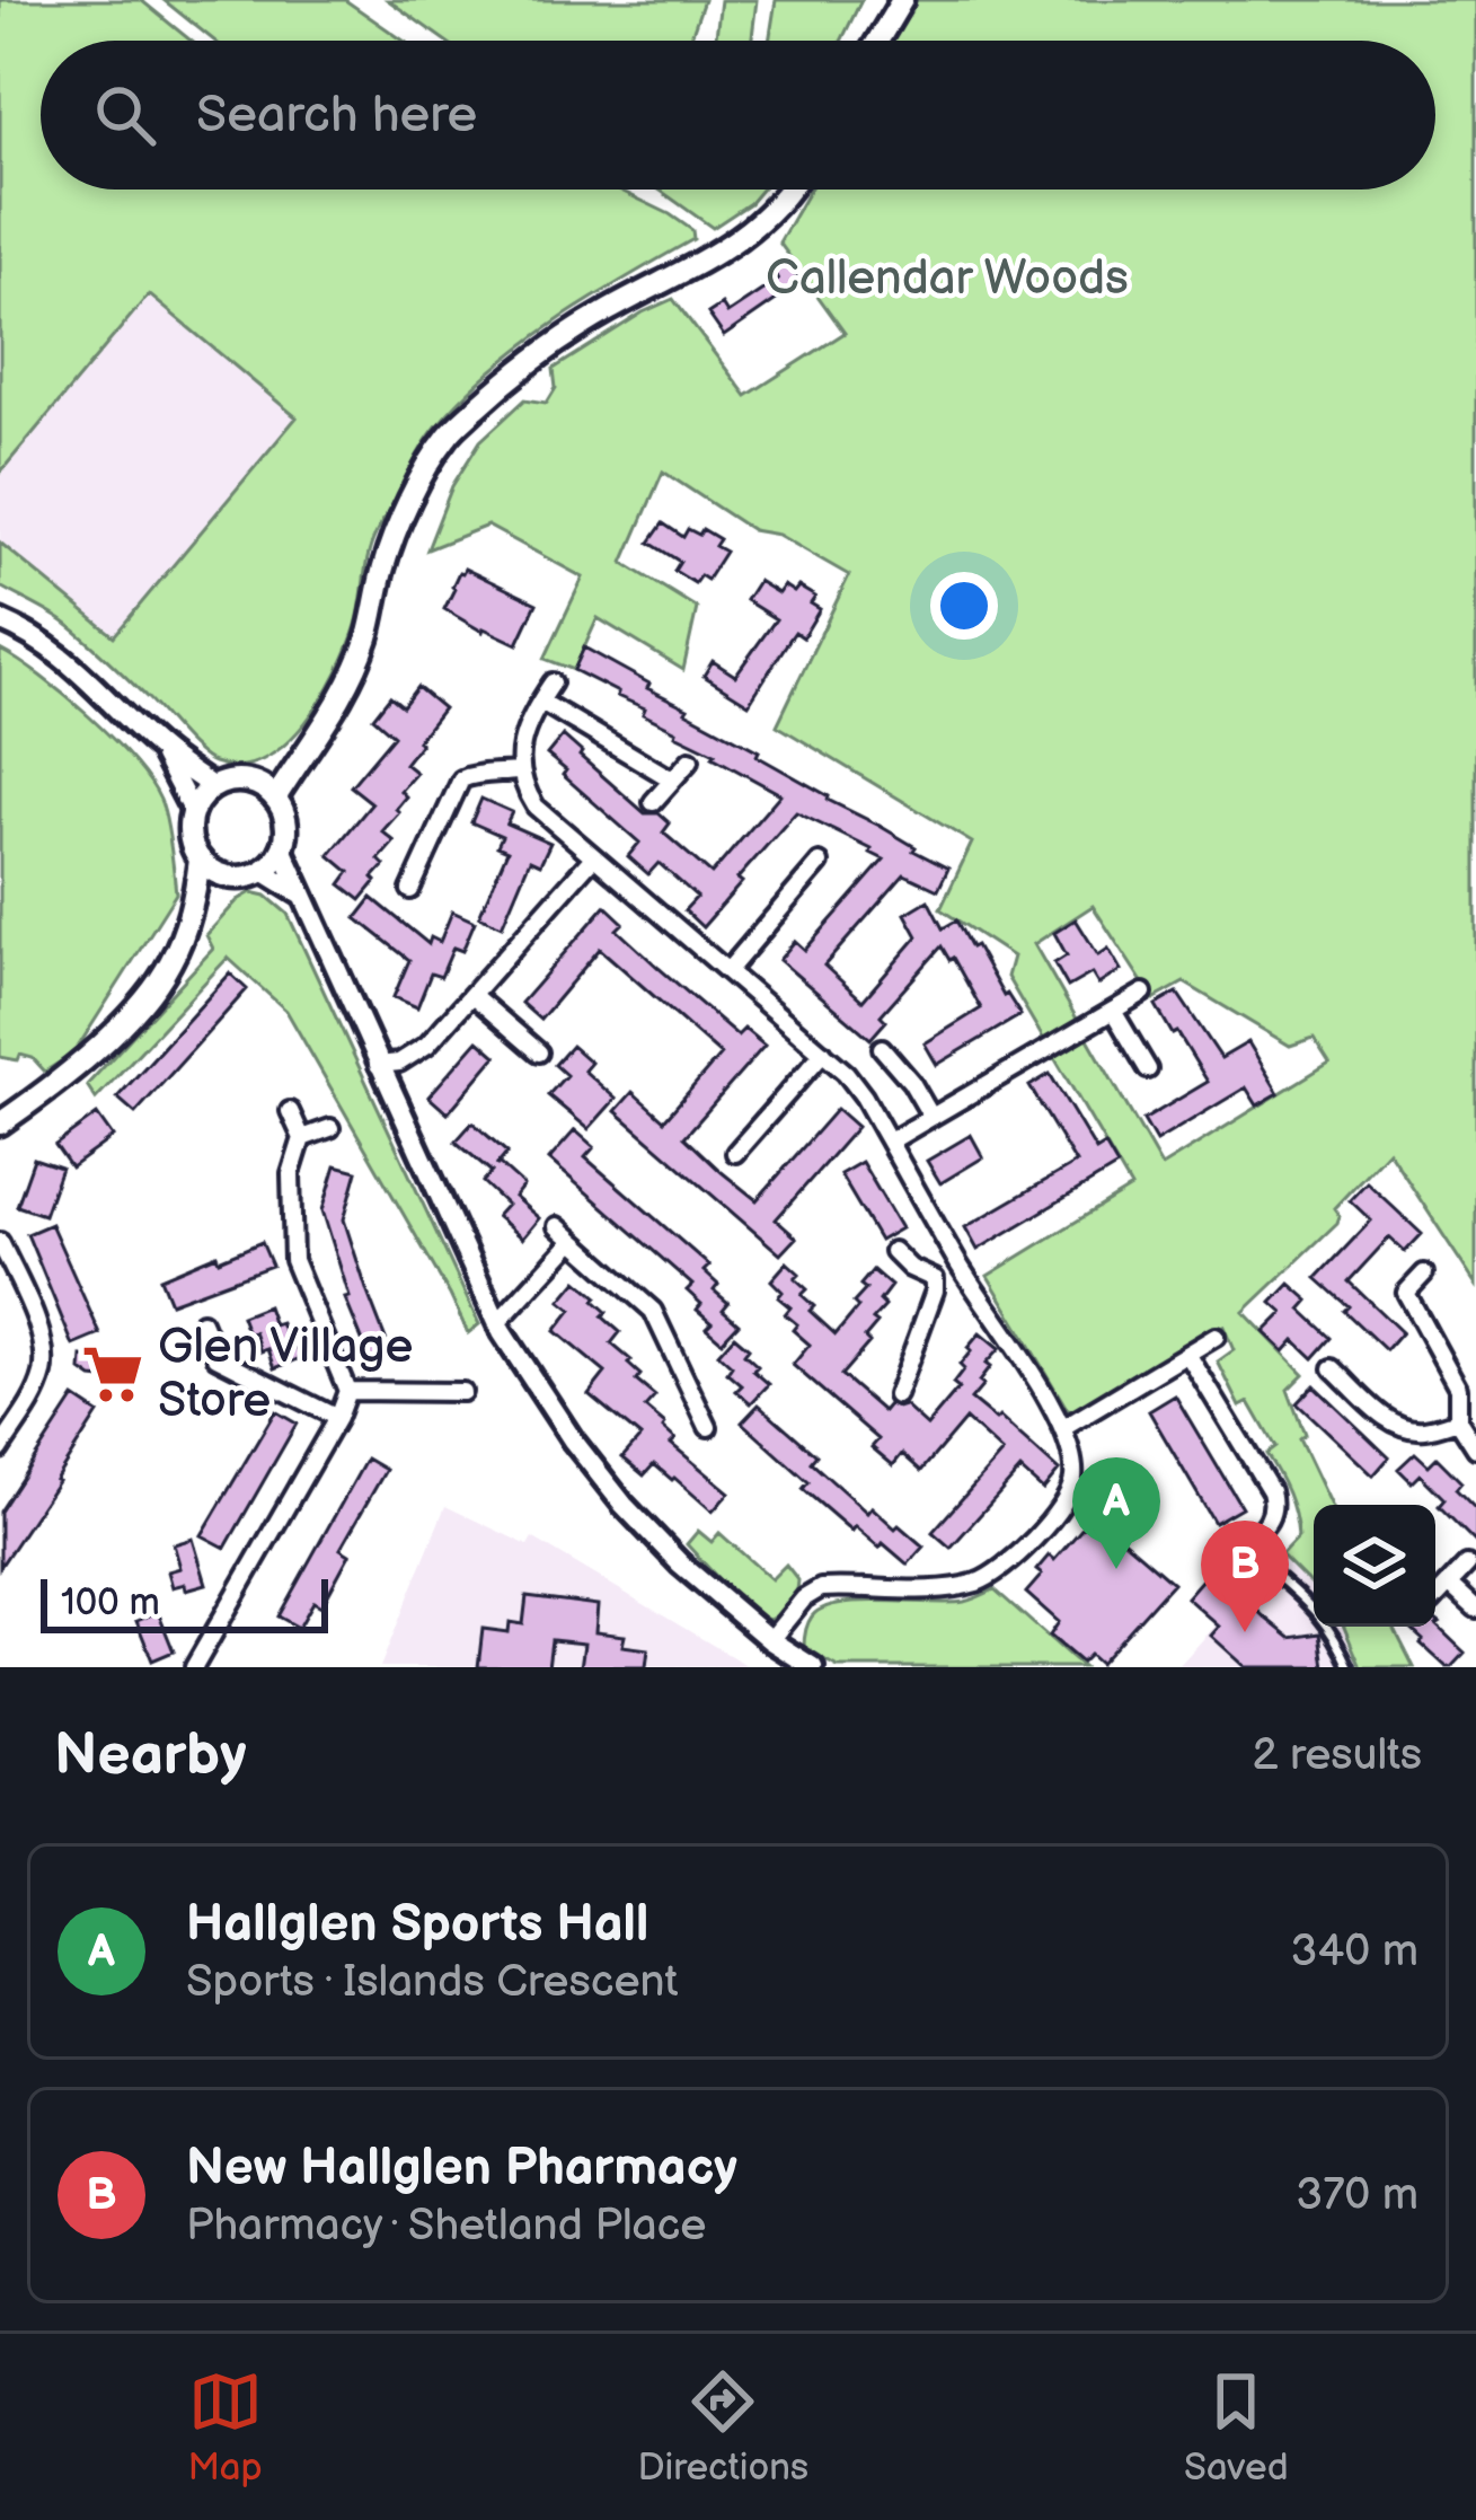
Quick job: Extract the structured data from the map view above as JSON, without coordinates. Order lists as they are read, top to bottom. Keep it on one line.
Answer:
{"parks":["Callendar Woods"],"places":{"supermarket":["Glen Village Store"]},"scale_bar":"100 m","page":{"search":"Search here","pins":["A","B"],"scale":"100 m","heading":["Nearby","2 results"],"list":[{"mark":"A","name":"Hallglen Sports Hall","note":"Sports · Islands Crescent","value":"340 m"},{"mark":"B","name":"New Hallglen Pharmacy","note":"Pharmacy · Shetland Place","value":"370 m"}],"nav":["Map","Directions","Saved"]}}
